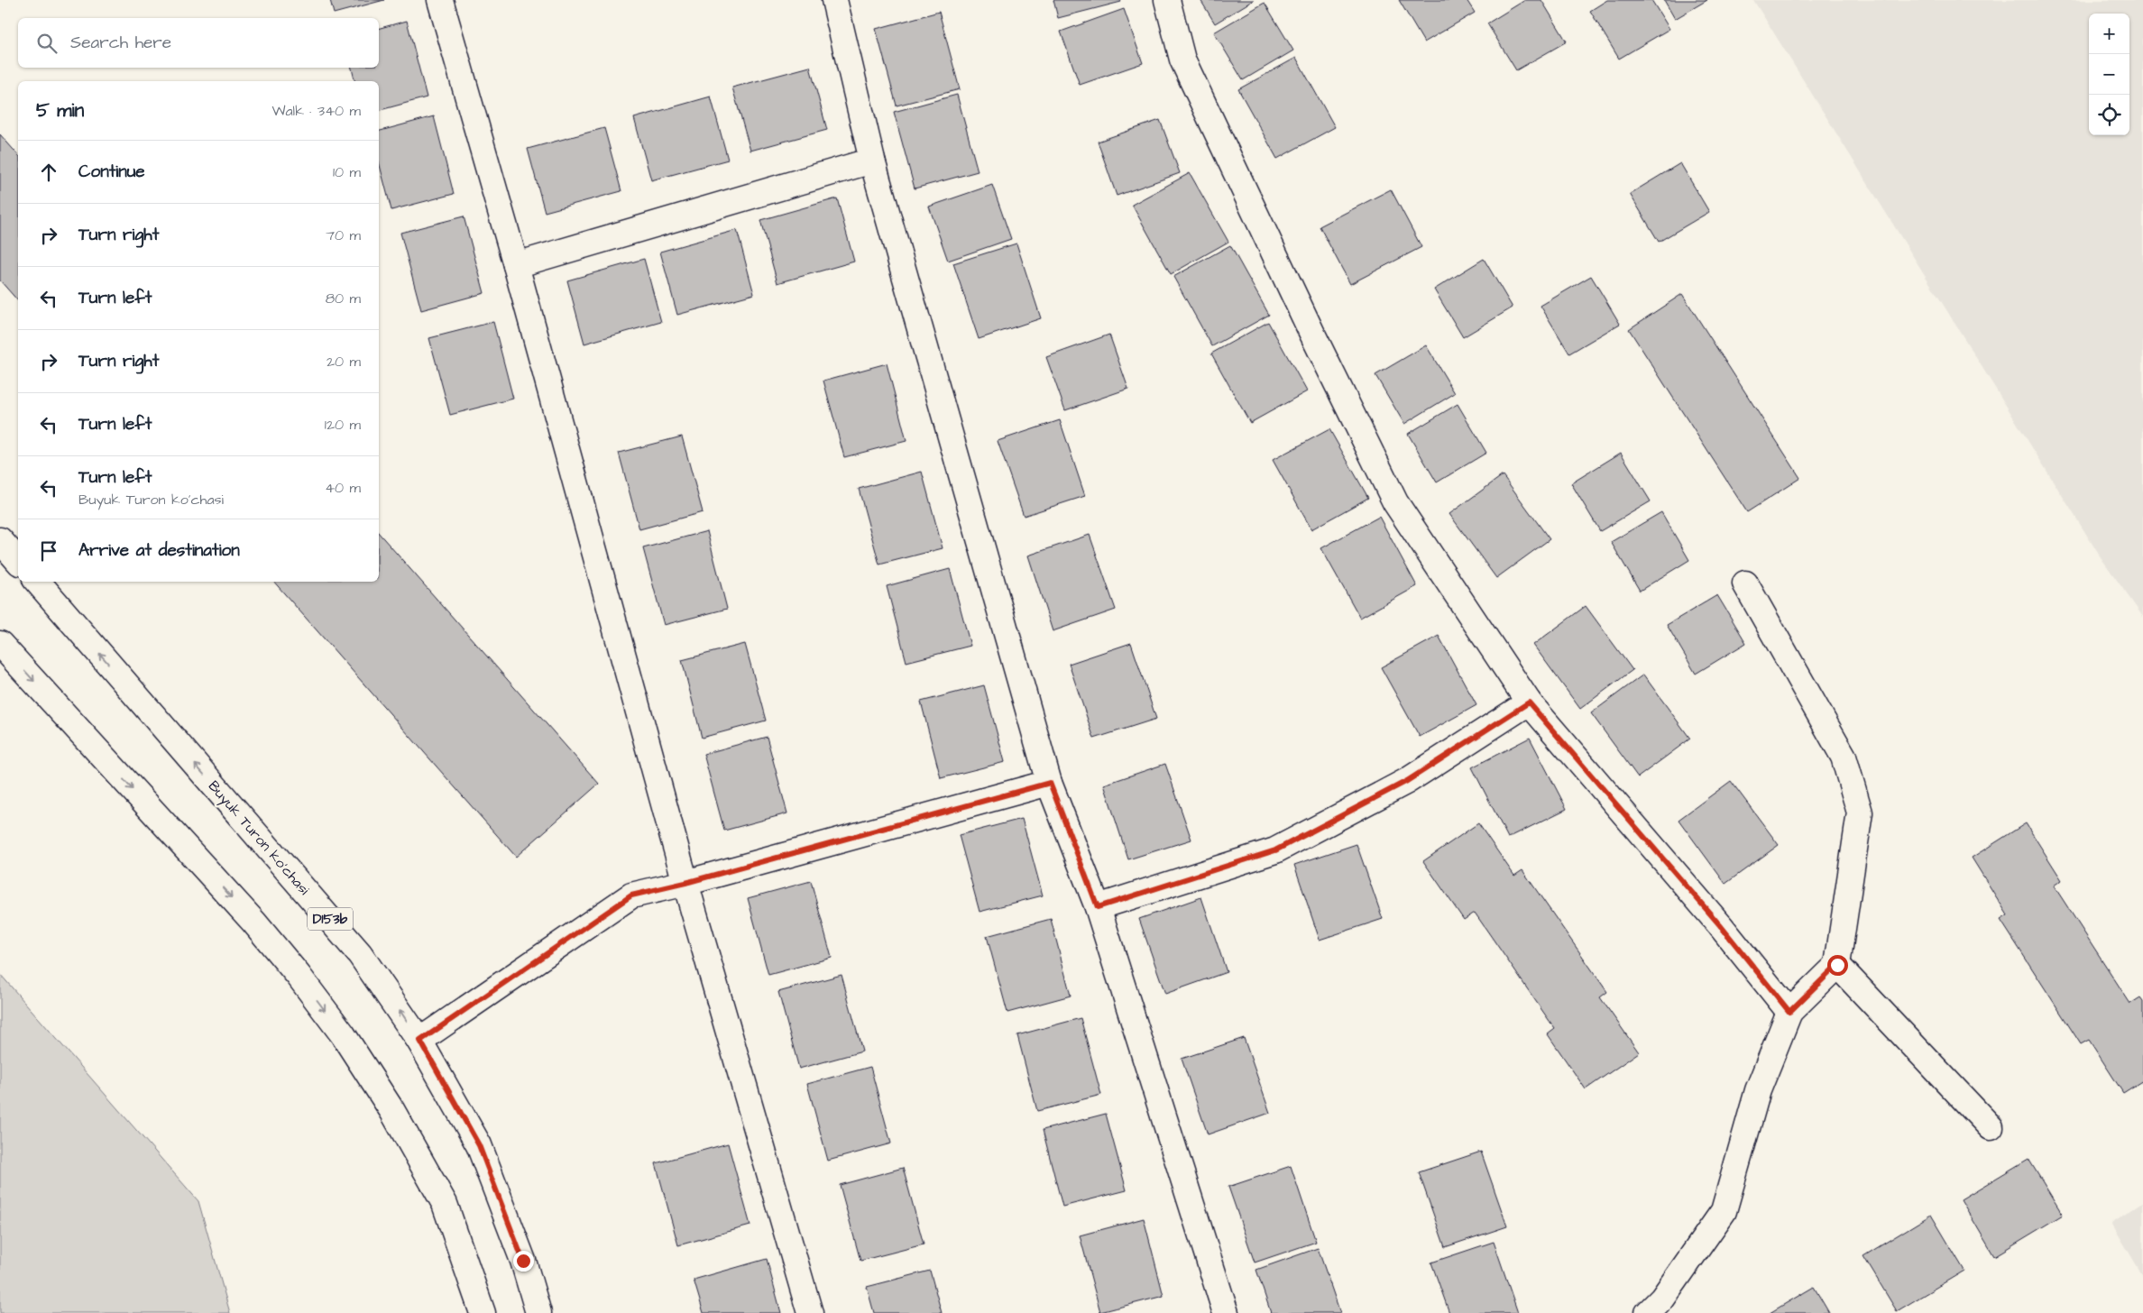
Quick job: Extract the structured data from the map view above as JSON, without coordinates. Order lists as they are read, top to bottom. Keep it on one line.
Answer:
{"streets":{"street":["Buyuk Turon ko'chasi","D153b"]},"page":{"map_buttons":["+","−"],"search":"Search here","heading":["5 min","Walk · 340 m"],"list":[["Continue","10 m"],["Turn right","70 m"],["Turn left","80 m"],["Turn right","20 m"],["Turn left","120 m"],["Turn left","Buyuk Turon ko'chasi","40 m"],"Arrive at destination"]}}
